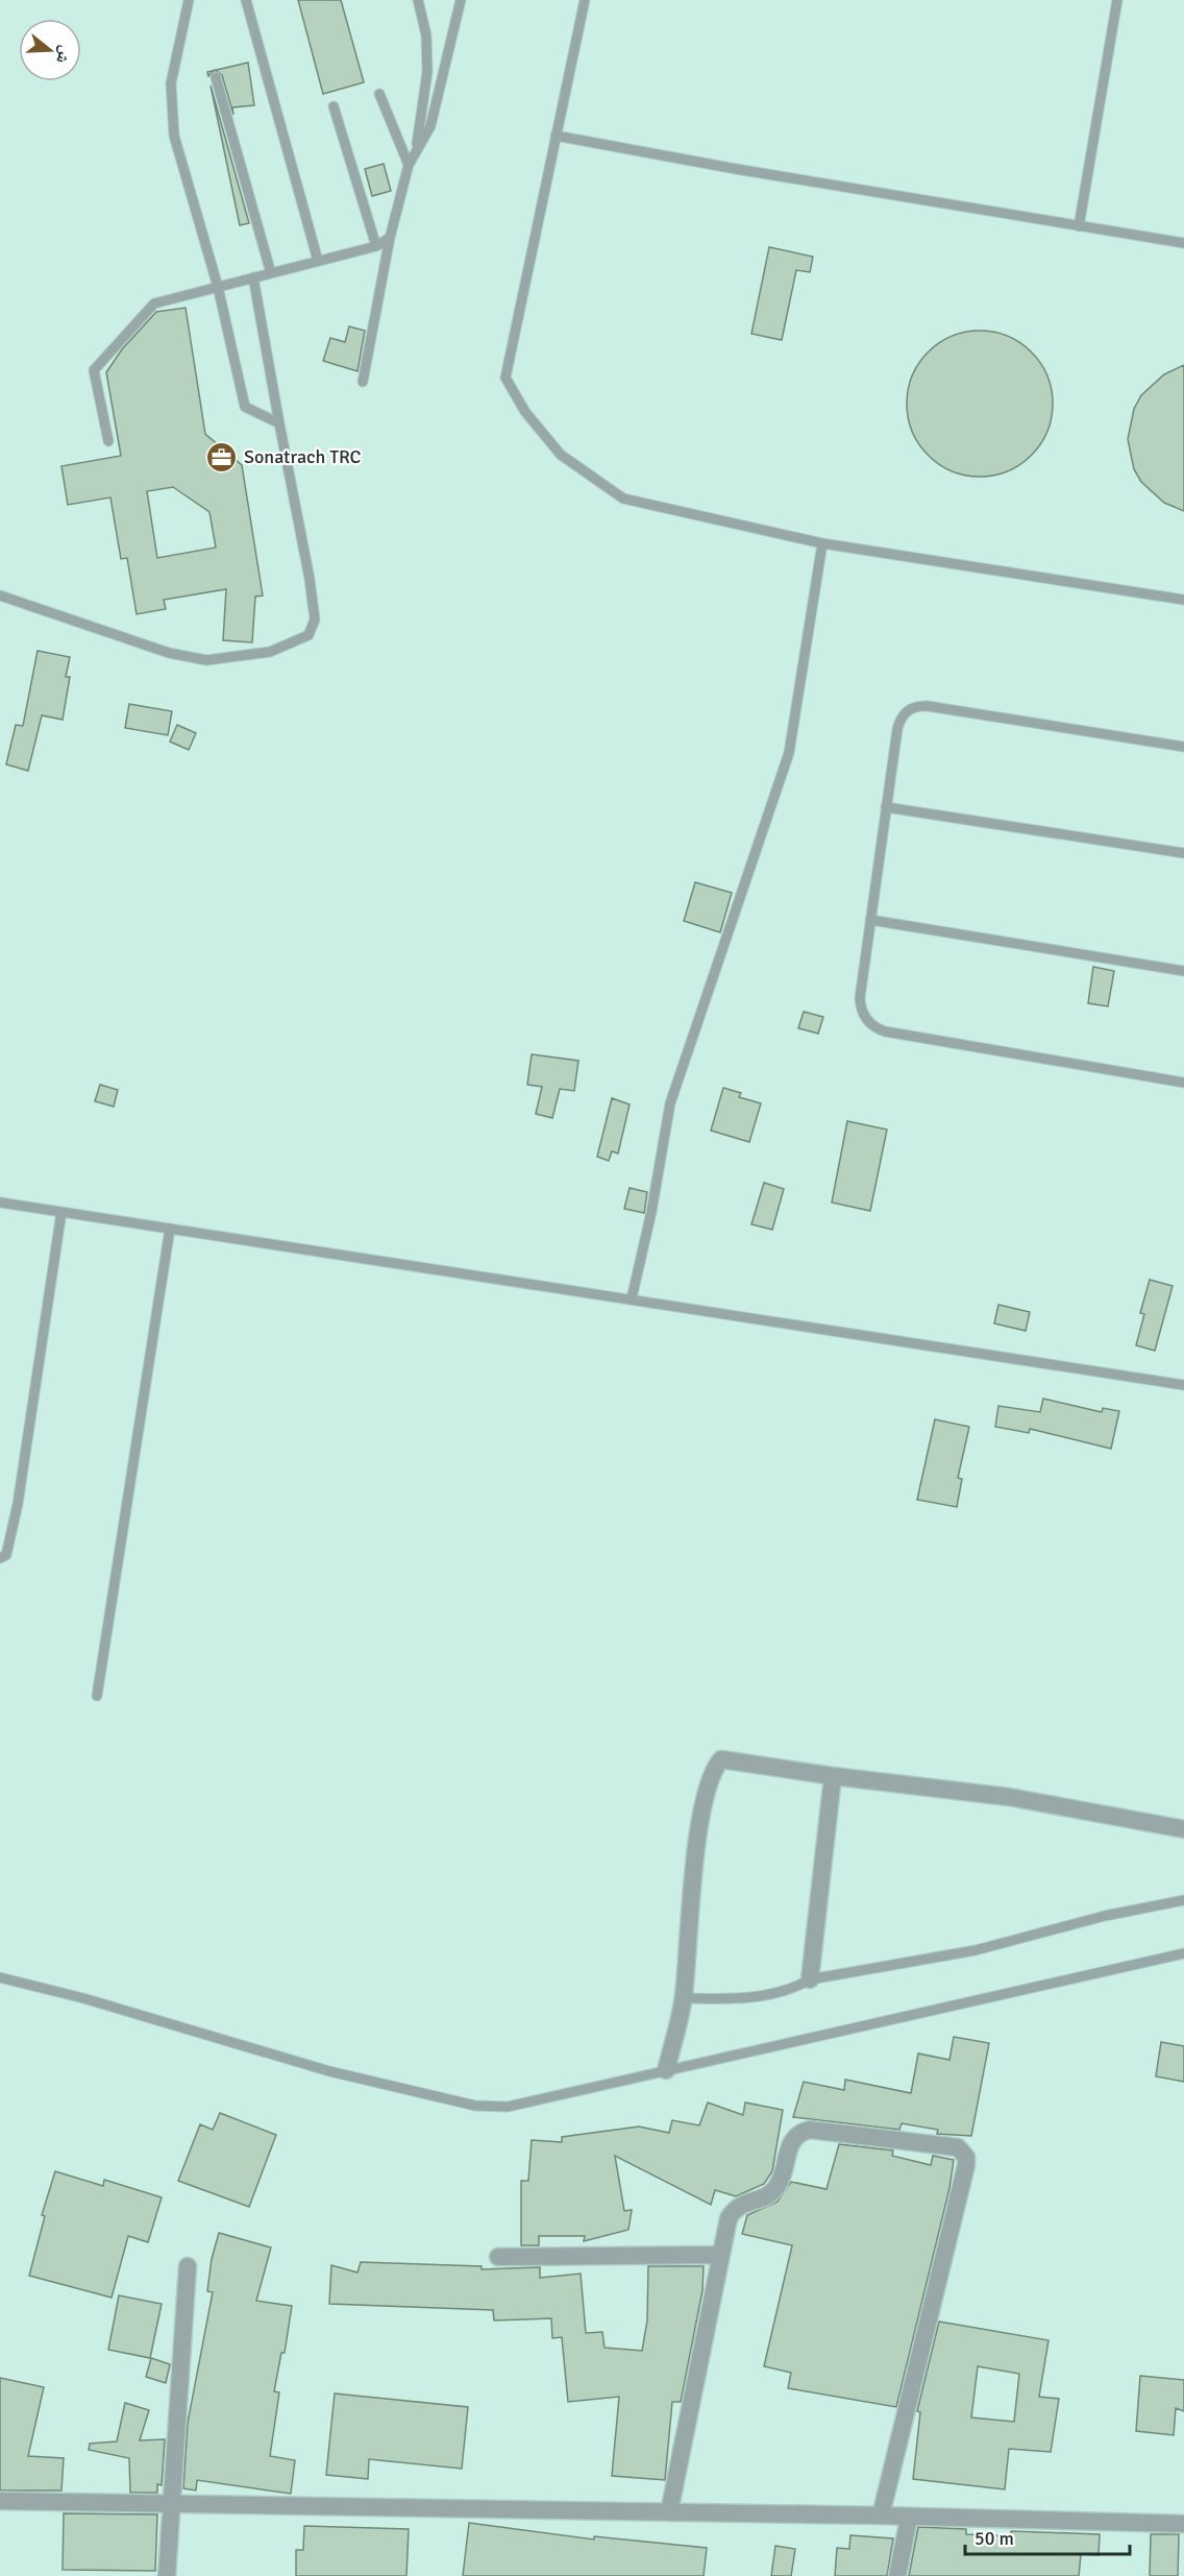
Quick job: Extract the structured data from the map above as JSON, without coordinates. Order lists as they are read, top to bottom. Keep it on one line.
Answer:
{"places":{"office":["Sonatrach TRC"]},"scale_bar":"50 m","north":"right"}
